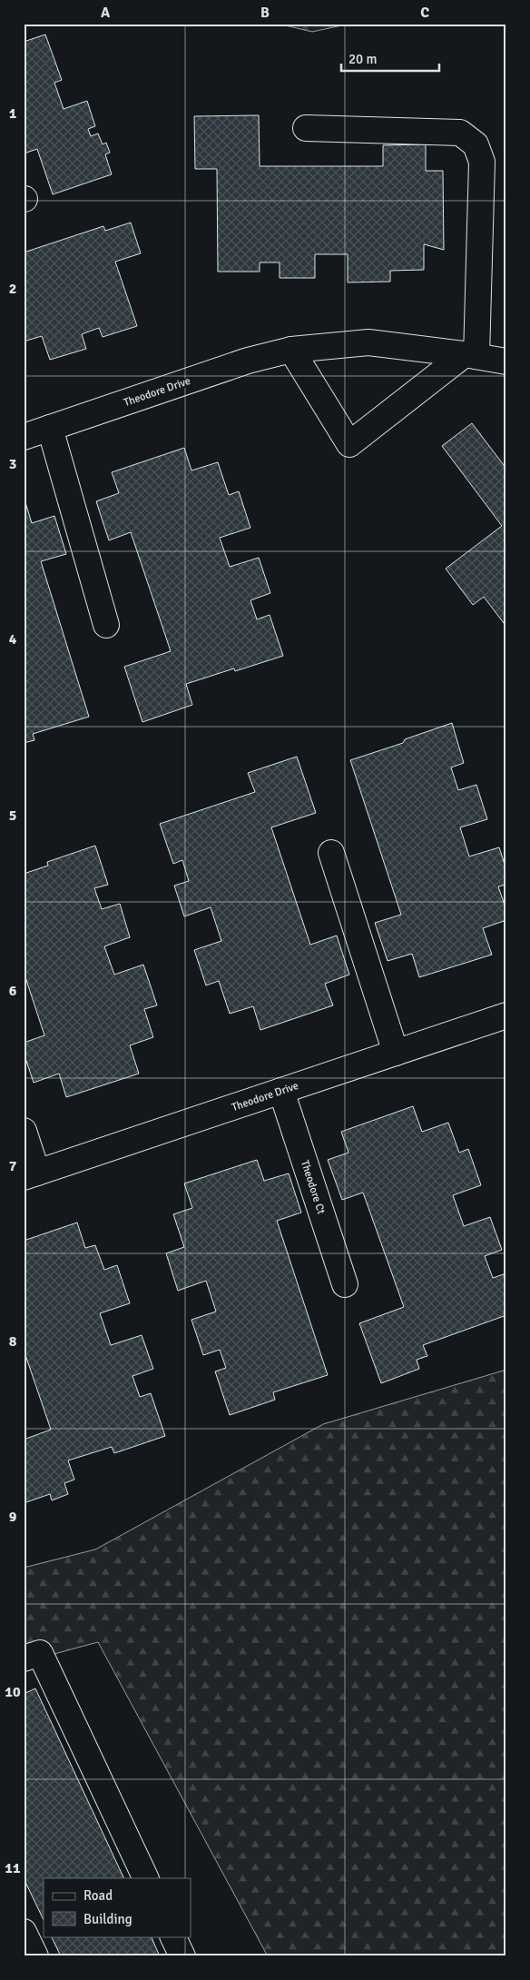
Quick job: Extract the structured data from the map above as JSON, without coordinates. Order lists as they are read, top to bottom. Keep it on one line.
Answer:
{"streets":{"street":["Theodore Drive","Theodore Ct"]},"crossings":[["Theodore Drive","Theodore Ct"]],"legend":["Road","Building"],"scale_bar":"20 m","grid":{"columns":["A","B","C"],"rows":["1","2","3","4","5","6","7","8","9","10","11"]}}
